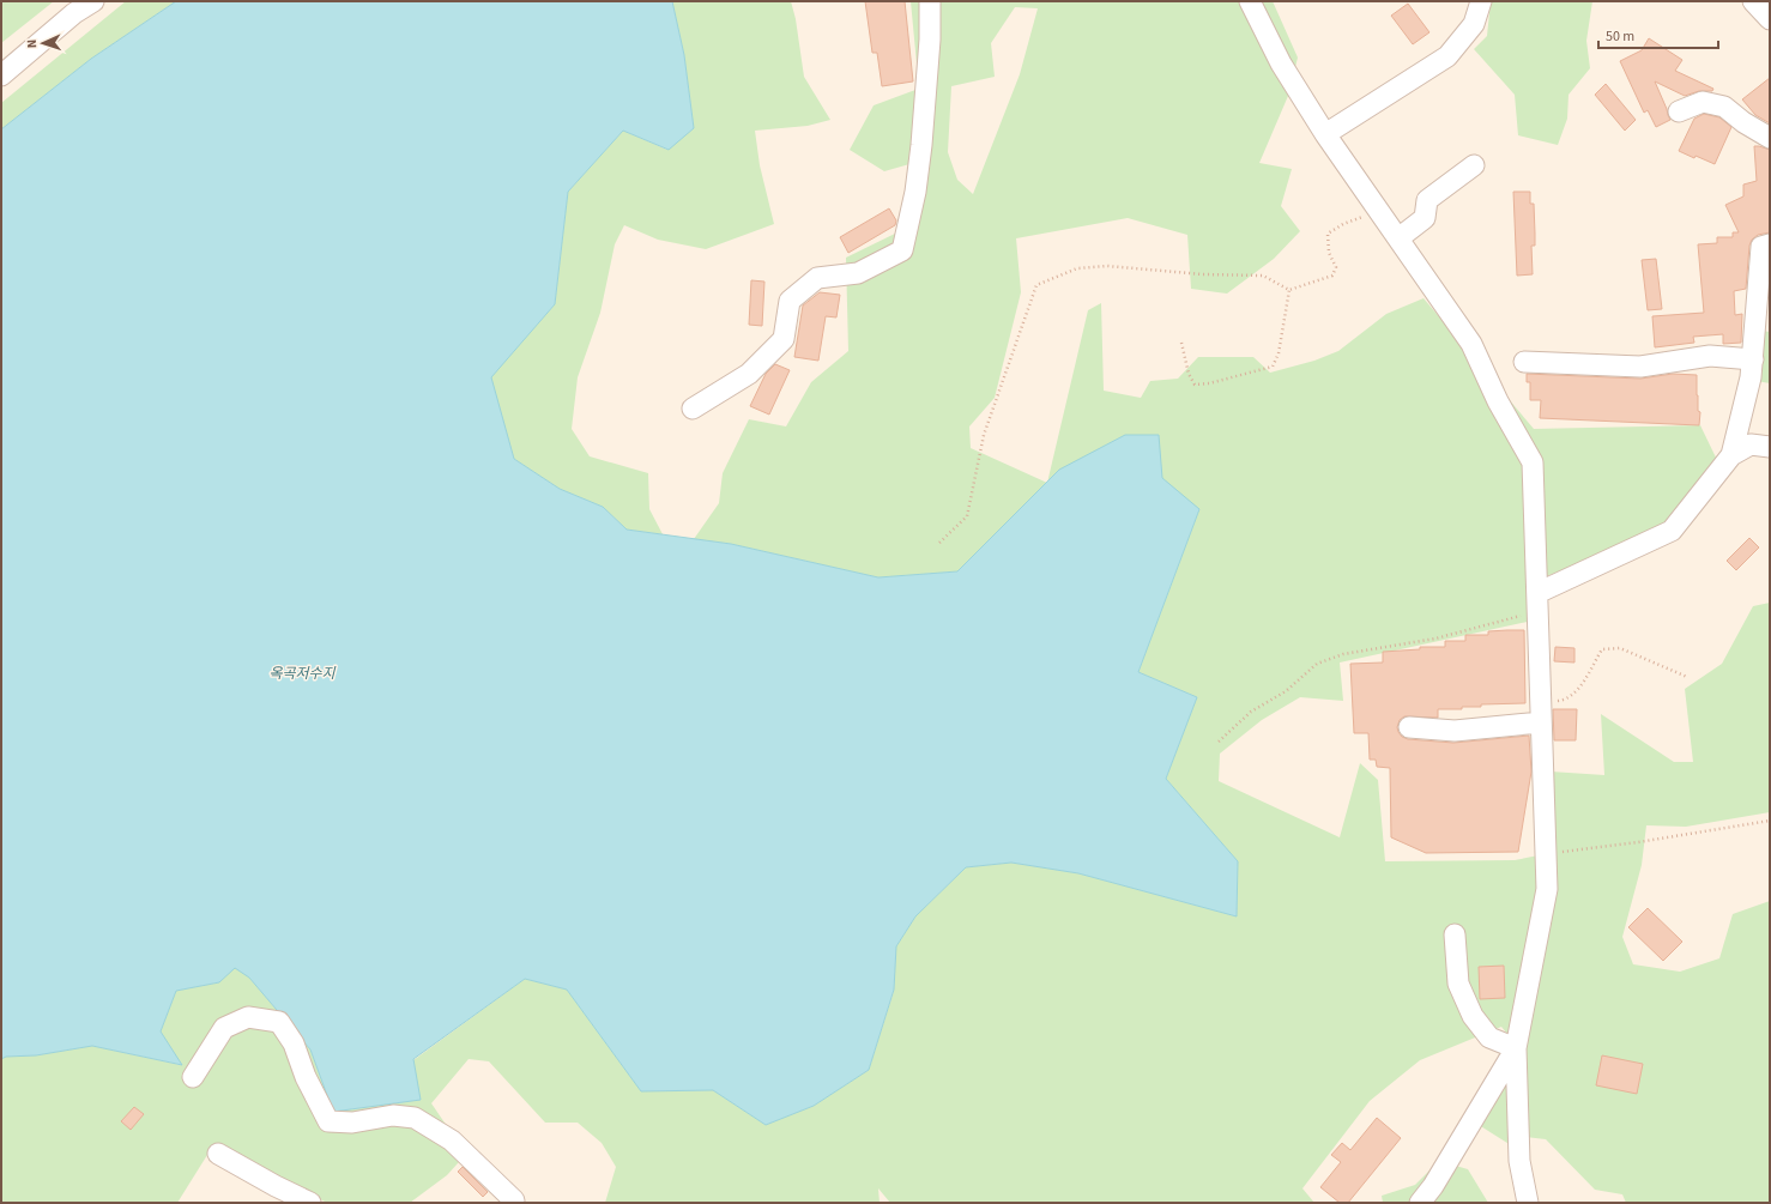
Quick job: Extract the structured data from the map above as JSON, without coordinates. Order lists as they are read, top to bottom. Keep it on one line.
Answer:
{"water":["옥곡저수지"],"scale_bar":"50 m","north":"left"}
